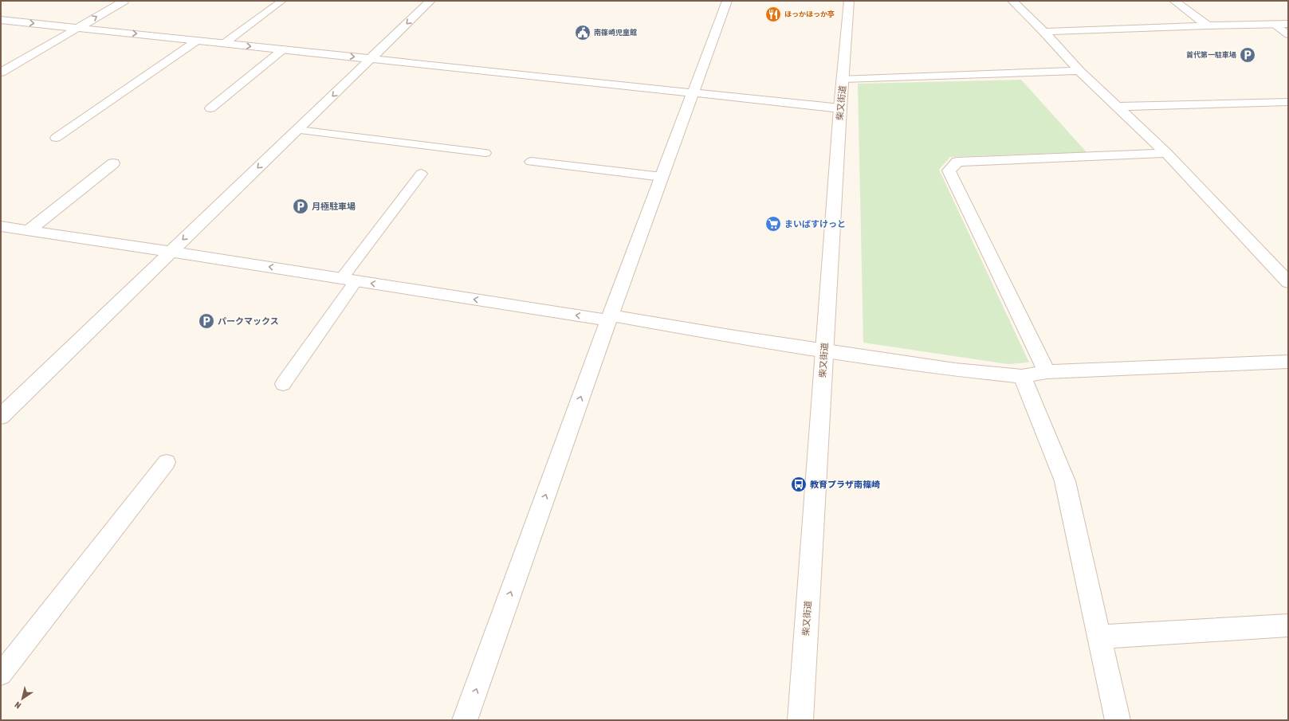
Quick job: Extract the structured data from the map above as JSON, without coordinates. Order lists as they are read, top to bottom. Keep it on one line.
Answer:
{"streets":{"street":["柴又街道"]},"places":{"restaurant":["ほっかほっか亭"],"public building":["南篠崎児童館"],"parking":["首代第一駐車場","月極駐車場","パークマックス"],"supermarket":["まいばすけっと"],"bus stop":["教育プラザ南篠崎"]},"north":"bottom left"}
